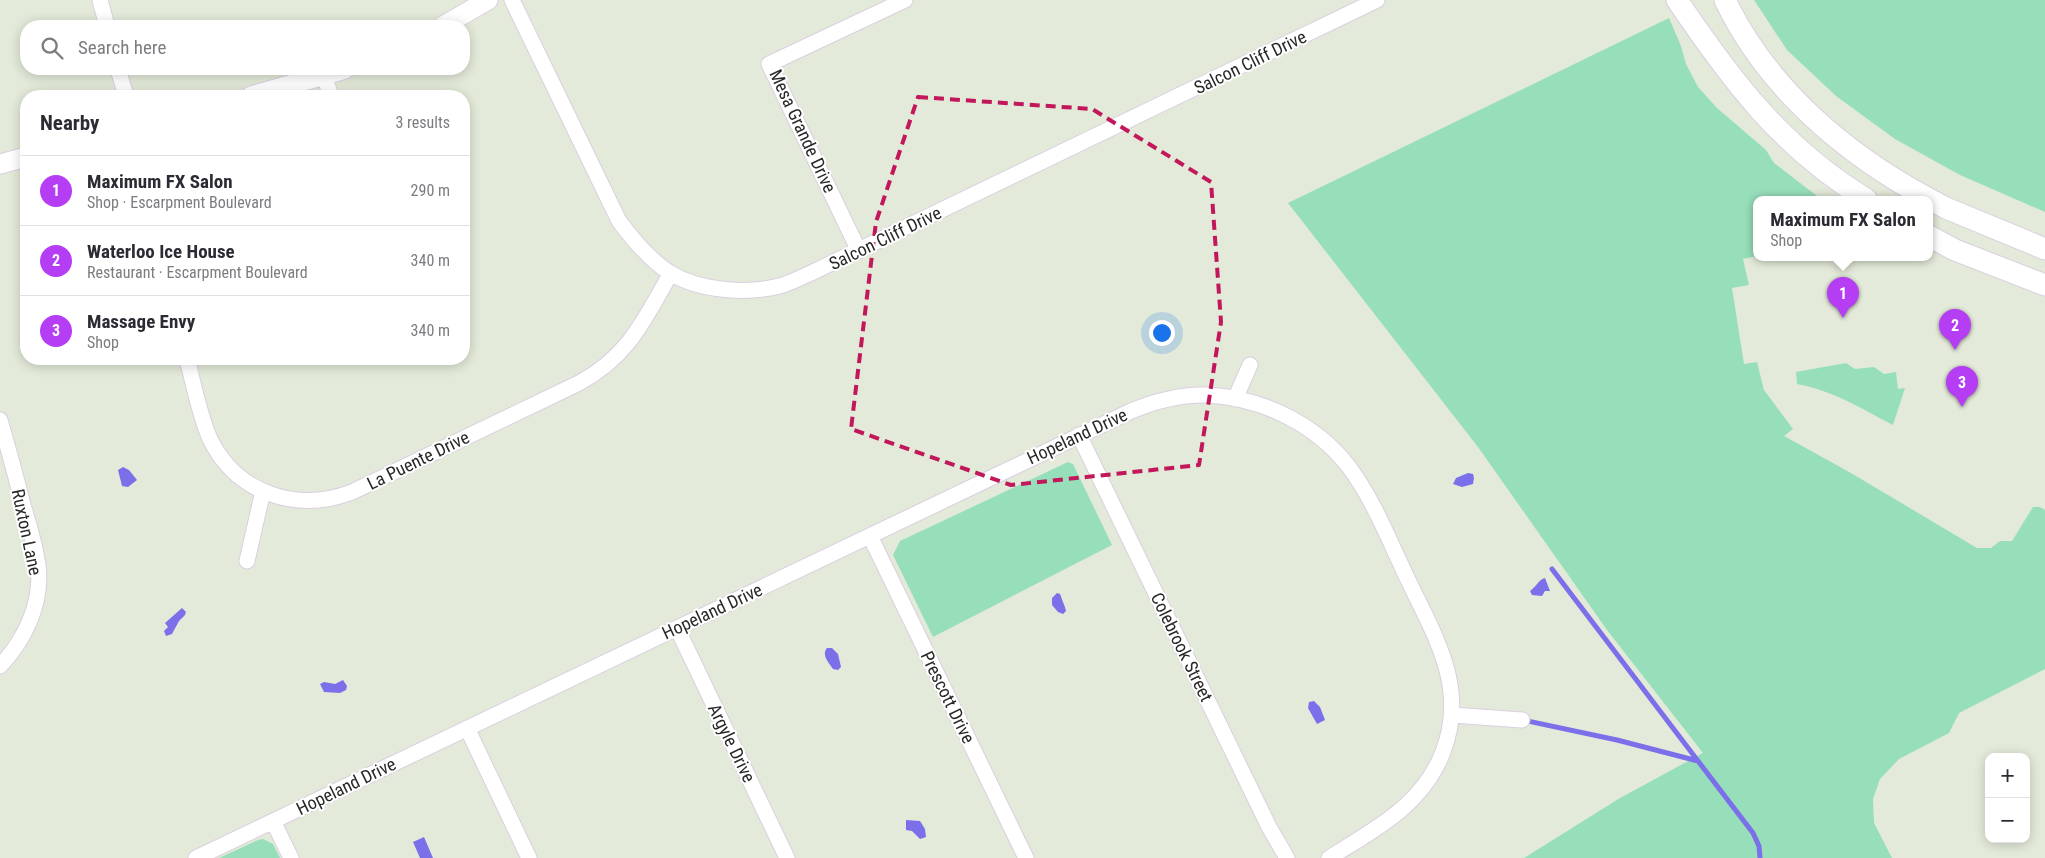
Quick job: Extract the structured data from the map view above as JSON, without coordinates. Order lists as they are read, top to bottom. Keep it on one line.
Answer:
{"streets":{"street":["Salcon Cliff Drive","Mesa Grande Drive","Hopeland Drive","La Puente Drive","Ruxton Lane","Colebrook Street","Prescott Drive","Argyle Drive"]},"crossings":[["Salcon Cliff Drive","Mesa Grande Drive"],["Salcon Cliff Drive","La Puente Drive"],["Hopeland Drive","Colebrook Street"],["Hopeland Drive","Prescott Drive"],["Hopeland Drive","Argyle Drive"]],"page":{"search":"Search here","heading":["Nearby","3 results"],"list":[{"mark":"1","name":"Maximum FX Salon","note":"Shop · Escarpment Boulevard","value":"290 m"},{"mark":"2","name":"Waterloo Ice House","note":"Restaurant · Escarpment Boulevard","value":"340 m"},{"mark":"3","name":"Massage Envy","note":"Shop","value":"340 m"}],"popup":["Maximum FX Salon","Shop"],"pins":["1","2","3"],"map_buttons":["+","−"]}}
